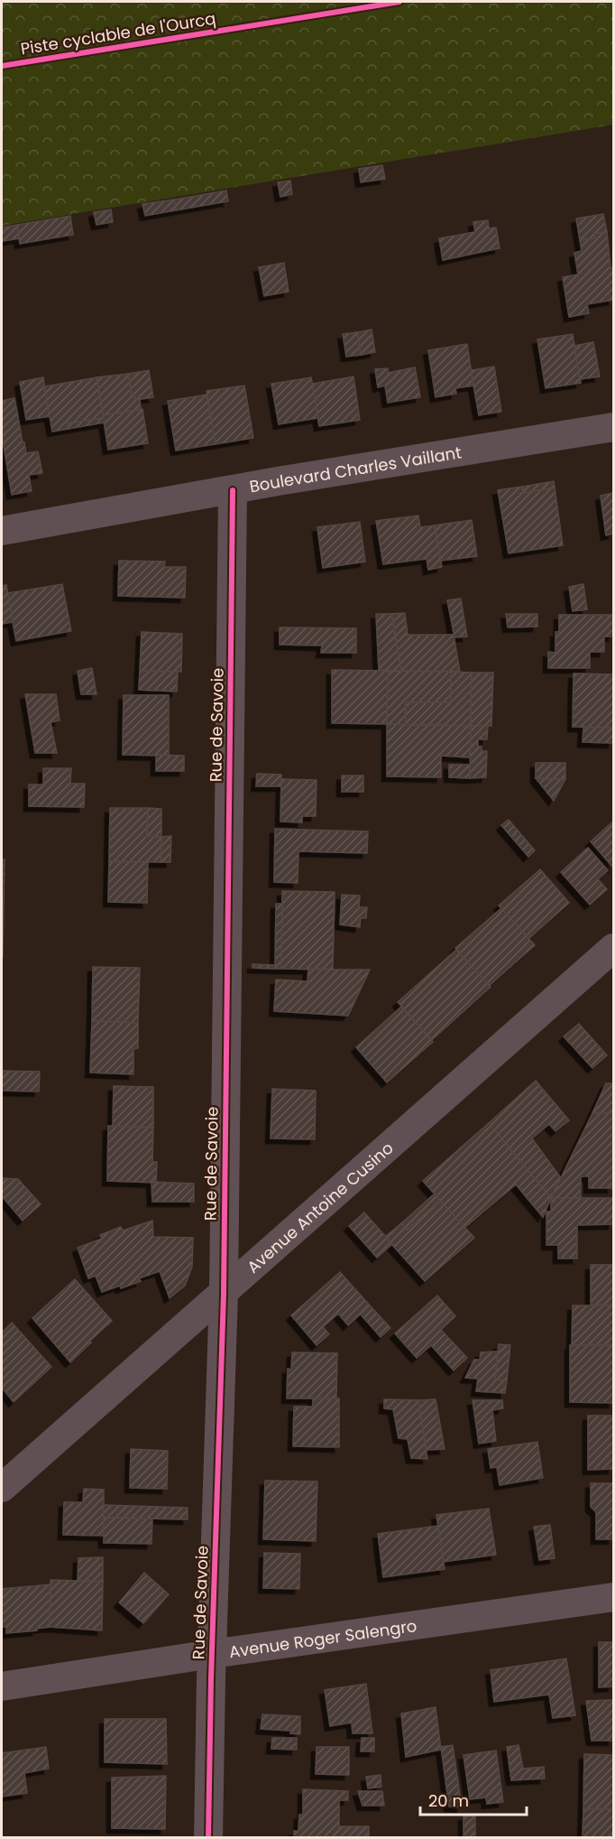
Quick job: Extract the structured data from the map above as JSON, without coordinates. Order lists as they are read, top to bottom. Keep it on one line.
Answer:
{"streets":{"street":["Boulevard Charles Vaillant","Rue de Savoie","Avenue Antoine Cusino","Avenue Roger Salengro"],"cycle path":["Piste cyclable de l'Ourcq"]},"crossings":[["Boulevard Charles Vaillant","Rue de Savoie"],["Rue de Savoie","Avenue Antoine Cusino"],["Rue de Savoie","Avenue Roger Salengro"]],"scale_bar":"20 m"}
